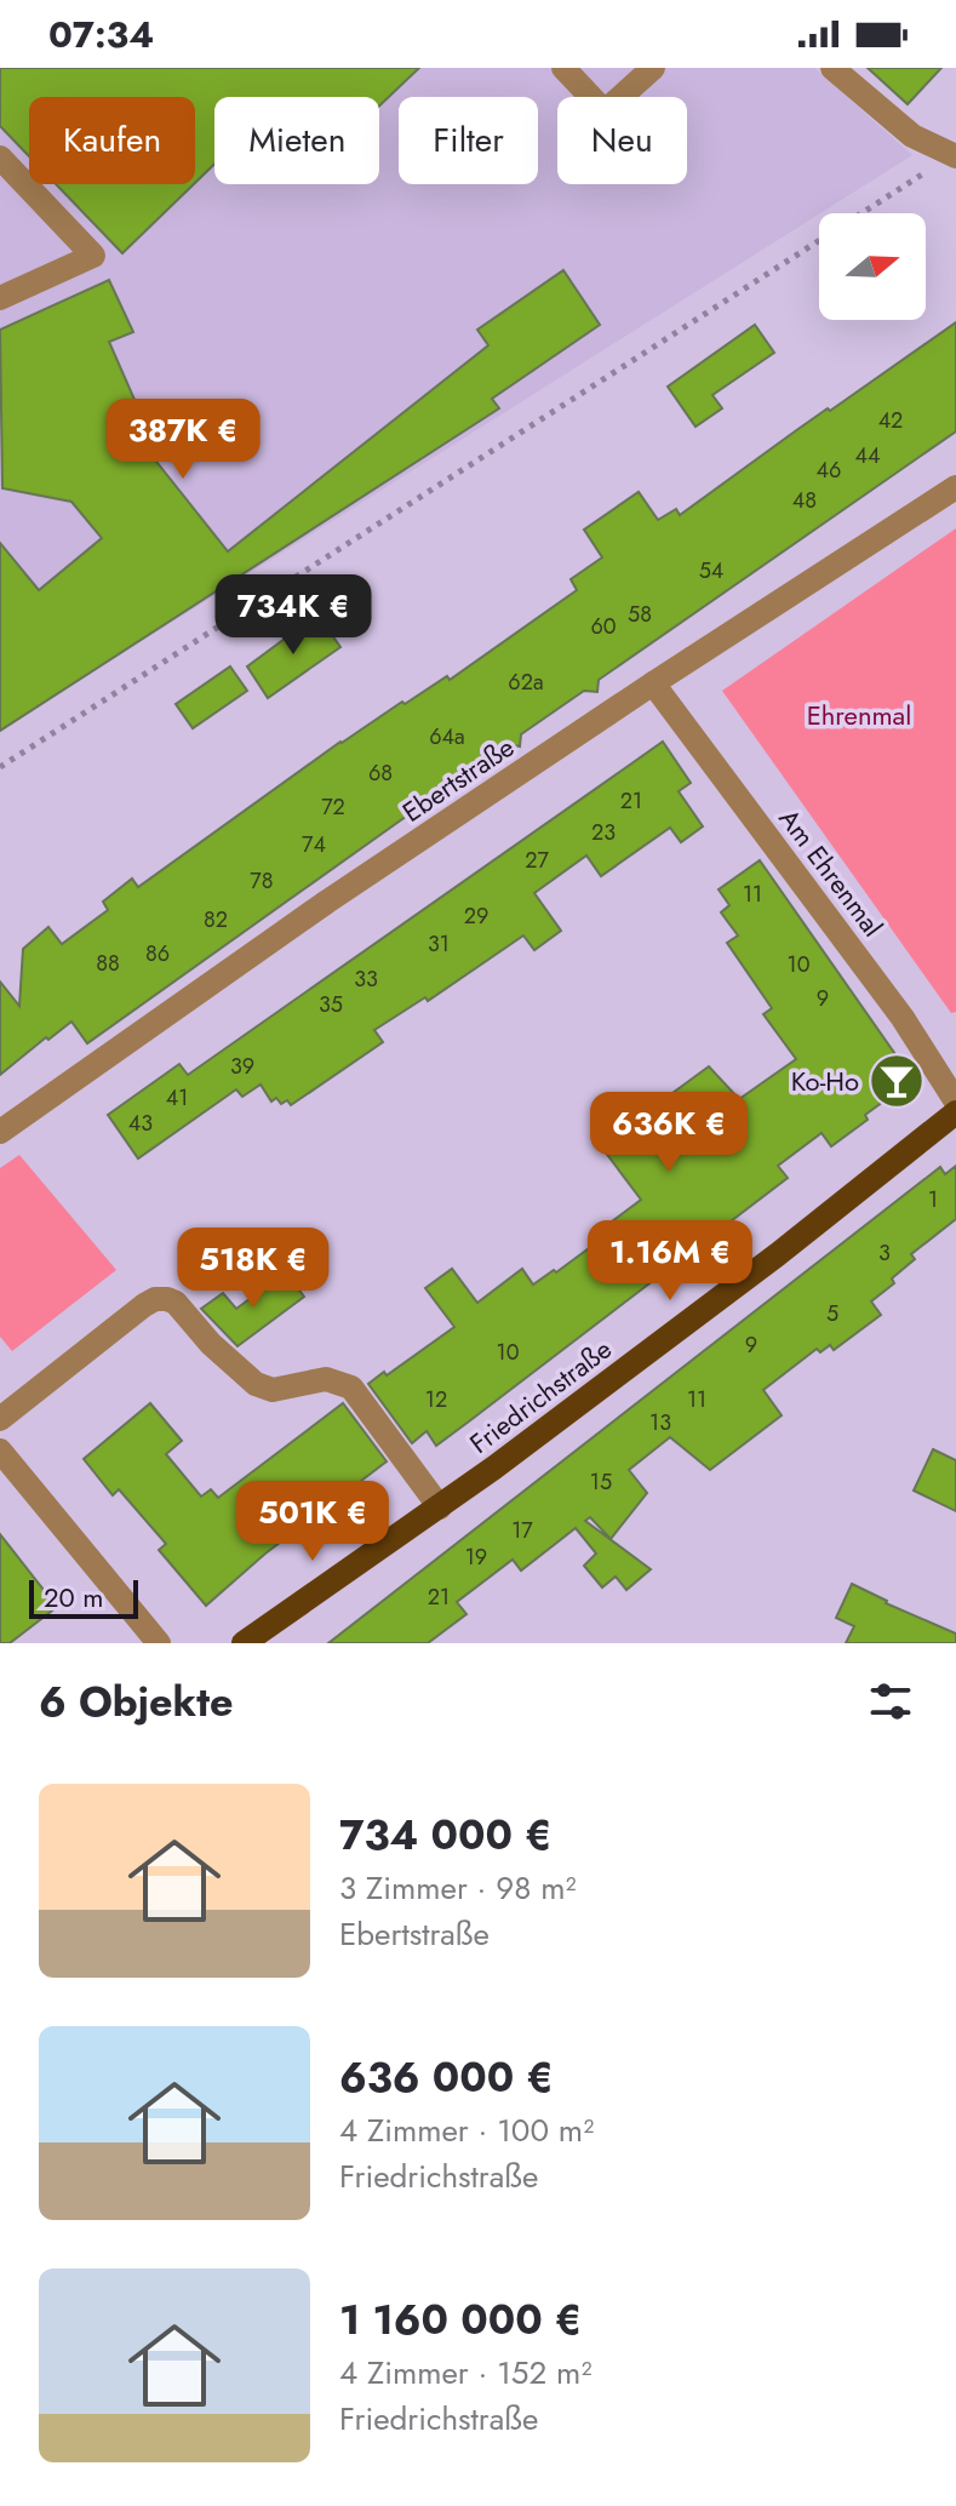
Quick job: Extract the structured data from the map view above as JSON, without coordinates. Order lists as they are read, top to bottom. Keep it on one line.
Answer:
{"streets":{"main road":["Friedrichstraße"],"street":["Ebertstraße","Am Ehrenmal"]},"crossings":[["Ebertstraße","Am Ehrenmal"]],"parks":["Ehrenmal"],"places":{"bar":["Ko-Ho"]},"house_numbers":["42","44","46","48","54","58","60","62a","64a","68","21","72","23","74","27","78","11","29","82","31","86","88","10","33","9","35","39","41","43","1","3","5","9","10","12","11","13","15","17","19","21"],"scale_bar":"20 m","north":"right","page":{"status":"07:34","chip":["Kaufen","Mieten","Filter","Neu"],"price":["387K €","734K €","636K €","1.16M €","518K €","501K €"],"scale":"20 m","heading":"6 Objekte","list":[{"name":"734 000 €","note":"3 Zimmer · 98 m² · Ebertstraße"},{"name":"636 000 €","note":"4 Zimmer · 100 m² · Friedrichstraße"},{"name":"1 160 000 €","note":"4 Zimmer · 152 m² · Friedrichstraße"}]}}
